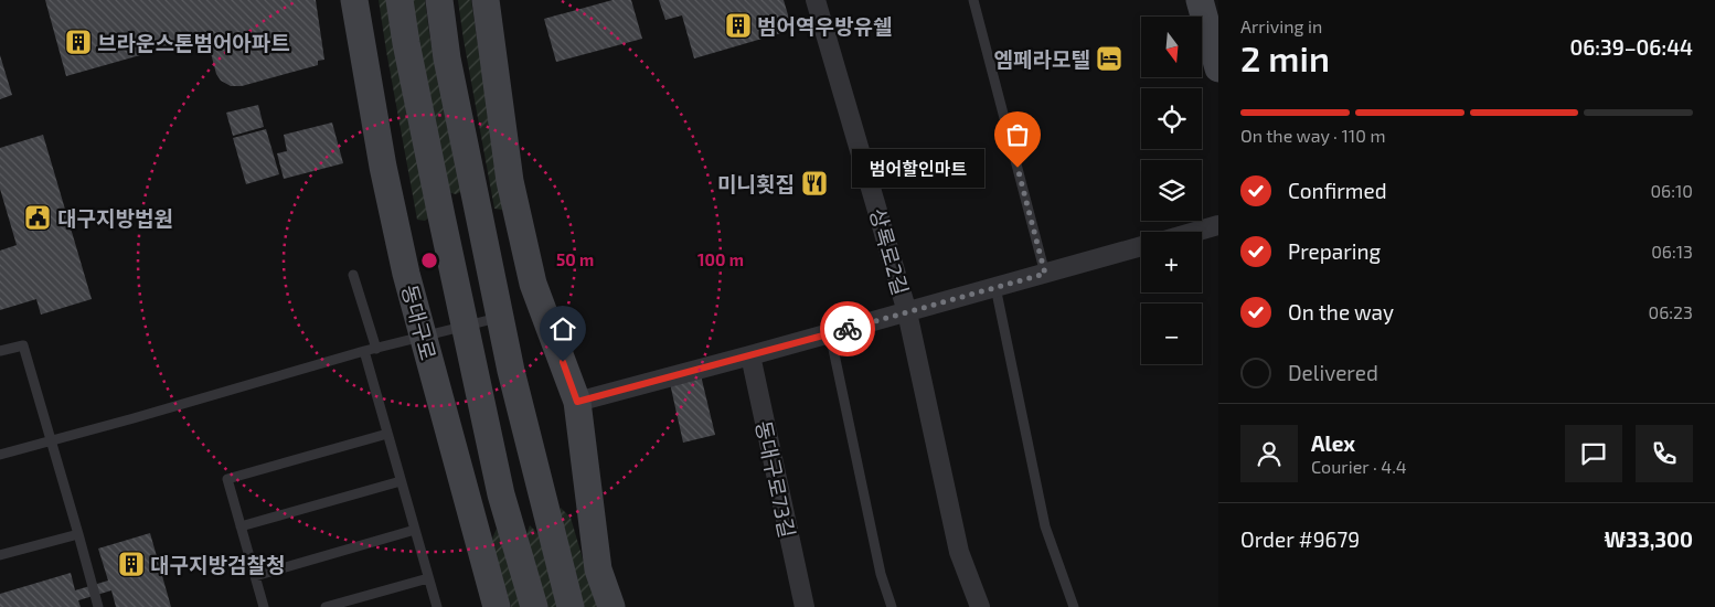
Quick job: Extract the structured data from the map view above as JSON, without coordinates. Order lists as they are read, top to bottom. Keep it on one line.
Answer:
{"streets":{"main road":["동대구로"],"street":["상록로2길","동대구로73길"]},"places":{"building":["범어역우방유쉘","브라운스톤범어아파트","대구지방검찰청"],"hotel":["엠페라모텔"],"other":["범어할인마트"],"restaurant":["미니횟집"],"public building":["대구지방법원"]},"north":"bottom","page":{"heading":["2 min","Arriving in","06:39–06:44"],"panel":["Alex","Courier · 4.4","Order #9679","₩33,300"],"map_buttons":["+","−"],"bar":"On the way · 110 m","bubble":"범어할인마트","list":[["Confirmed","06:10"],["Preparing","06:13"],["On the way","06:23"],"Delivered"]},"rings":["50 m","100 m"]}
